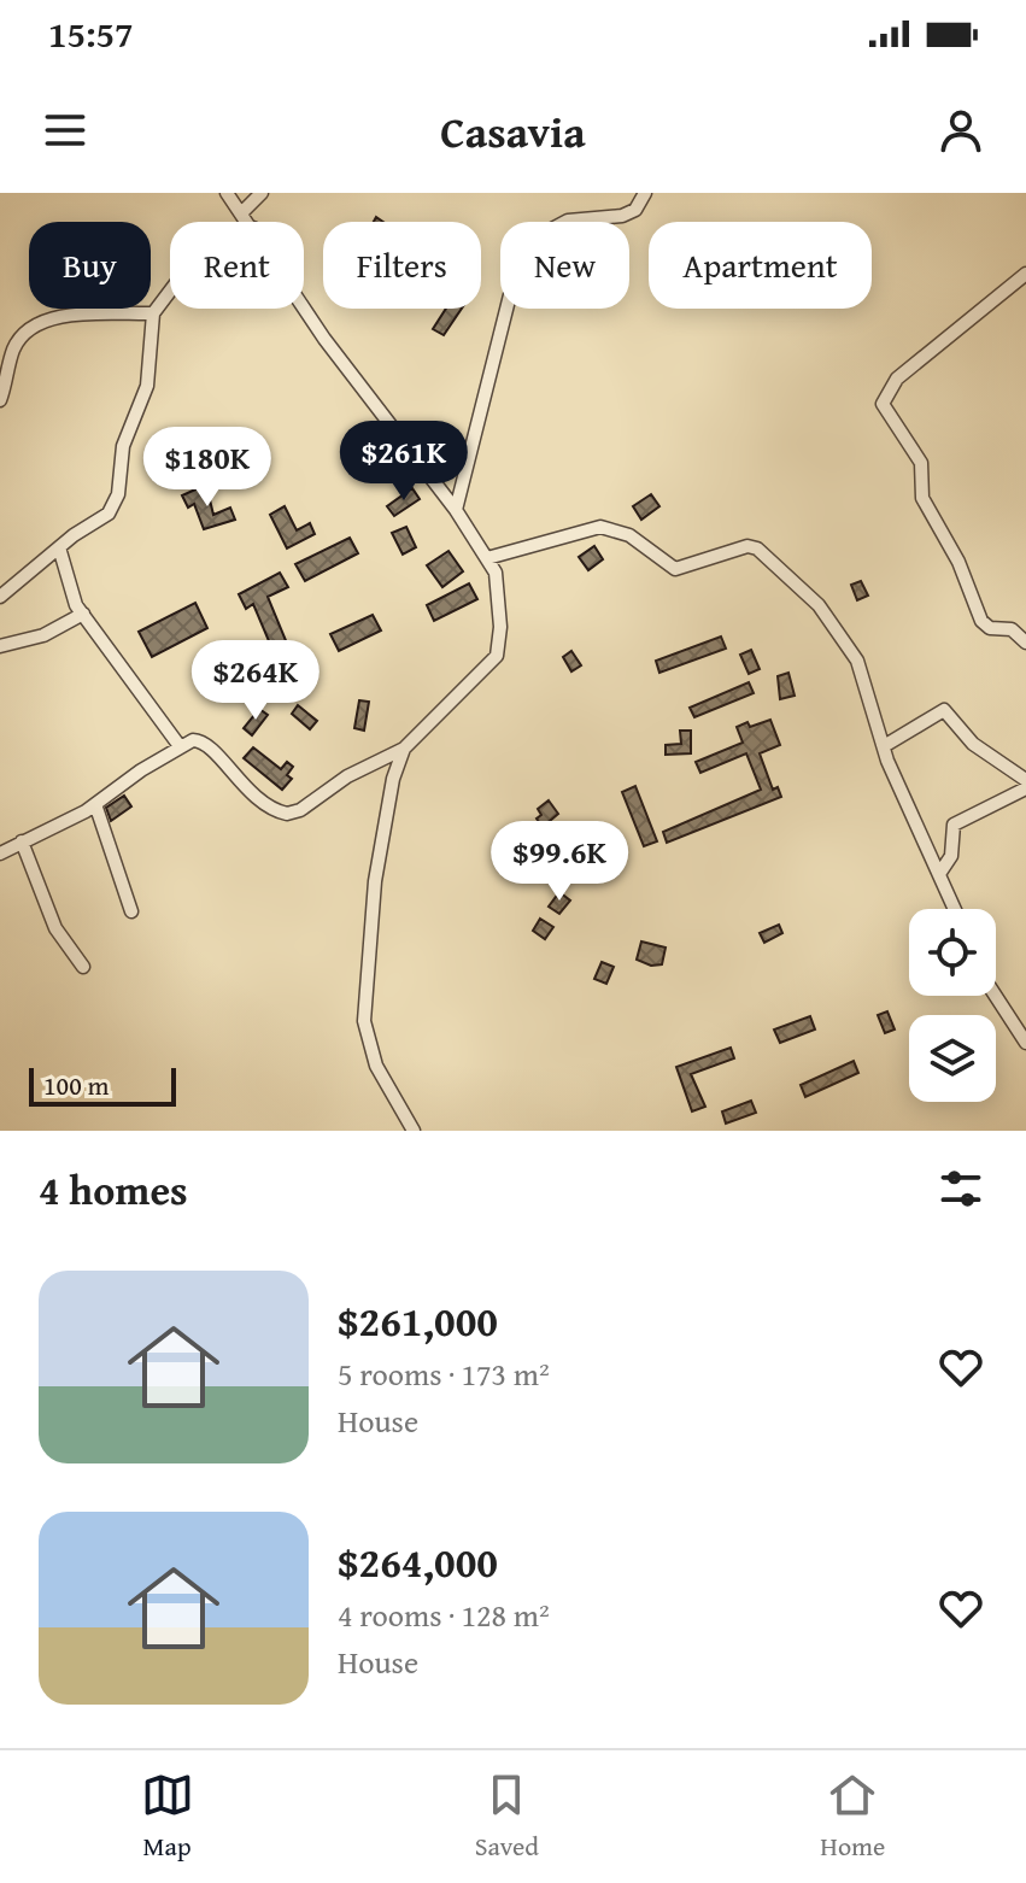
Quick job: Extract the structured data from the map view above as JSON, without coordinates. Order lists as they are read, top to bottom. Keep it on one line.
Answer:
{"scale_bar":"100 m","page":{"status":"15:57","header":"Casavia","chip":["Buy","Rent","Filters","New","Apartment"],"price":["$261K","$180K","$264K","$99.6K"],"scale":"100 m","heading":"4 homes","list":[{"name":"$261,000","note":"5 rooms · 173 m² · House"},{"name":"$264,000","note":"4 rooms · 128 m² · House"}],"tabs":["Map","Saved","Home"]}}
